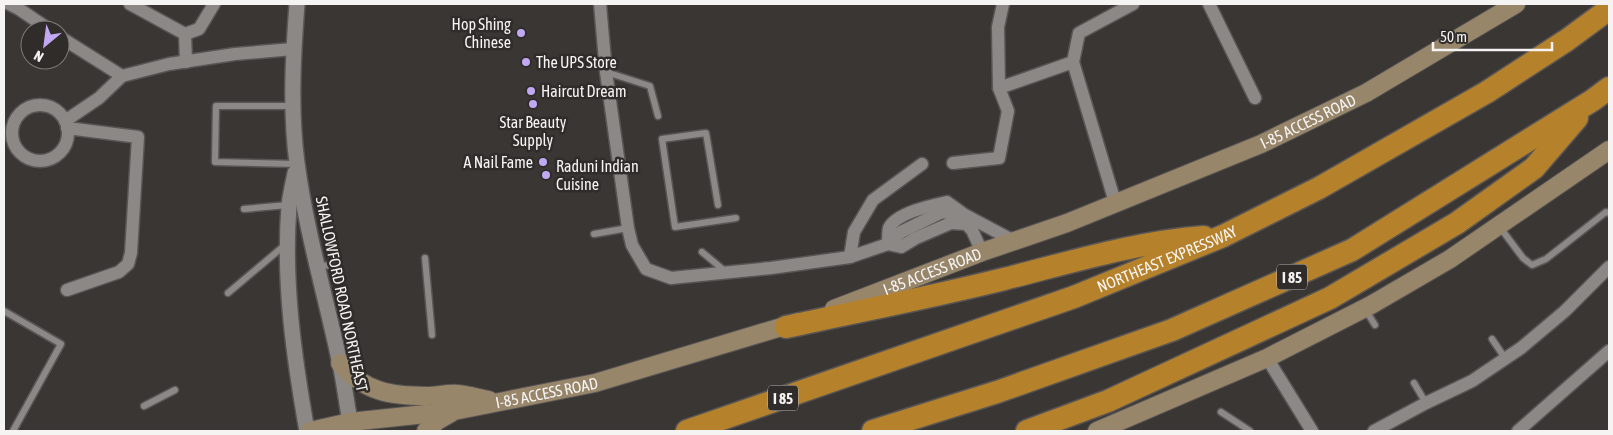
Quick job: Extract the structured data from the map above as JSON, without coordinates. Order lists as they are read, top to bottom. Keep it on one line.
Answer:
{"streets":{"highway":["NORTHEAST EXPRESSWAY","I 85"],"main road":["I-85 ACCESS ROAD"],"street":["SHALLOWFORD ROAD NORTHEAST"]},"crossings":[["I-85 ACCESS ROAD","SHALLOWFORD ROAD NORTHEAST"]],"places":["Hop Shing Chinese","The UPS Store","Haircut Dream","Star Beauty Supply","A Nail Fame","Raduni Indian Cuisine"],"scale_bar":"50 m","north":"bottom left"}
